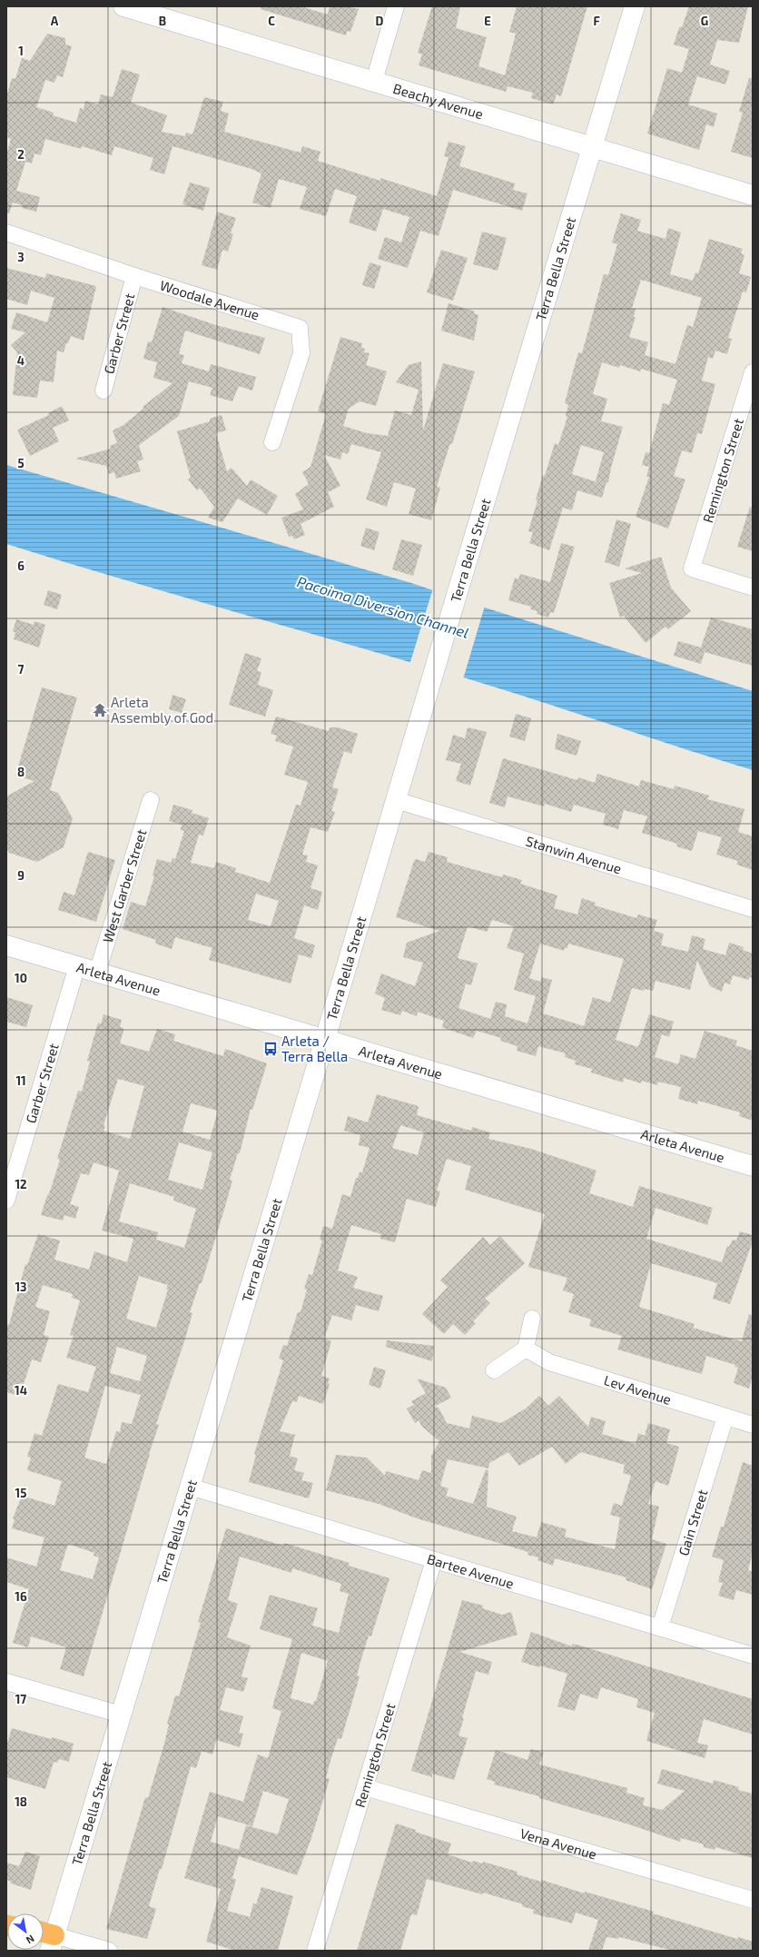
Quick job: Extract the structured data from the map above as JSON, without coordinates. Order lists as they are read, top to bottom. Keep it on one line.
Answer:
{"streets":{"main road":["Beachy Avenue","Terra Bella Street","Arleta Avenue"],"street":["Woodale Avenue","Garber Street","Remington Street","Stanwin Avenue","West Garber Street","Lev Avenue","Gain Street","Bartee Avenue","Vena Avenue"]},"crossings":[["Beachy Avenue","Terra Bella Street"],["Terra Bella Street","Stanwin Avenue"],["Terra Bella Street","Arleta Avenue"],["Terra Bella Street","Bartee Avenue"],["Woodale Avenue","Garber Street"],["Garber Street","Arleta Avenue"],["Remington Street","Bartee Avenue"],["Remington Street","Vena Avenue"],["West Garber Street","Arleta Avenue"],["Lev Avenue","Gain Street"],["Gain Street","Bartee Avenue"]],"water":["Pacoima Diversion Channel"],"places":{"temple":["Arleta Assembly of God"],"bus stop":["Arleta / Terra Bella"]},"north":"bottom right","grid":{"columns":["A","B","C","D","E","F","G"],"rows":["1","2","3","4","5","6","7","8","9","10","11","12","13","14","15","16","17","18"]}}
